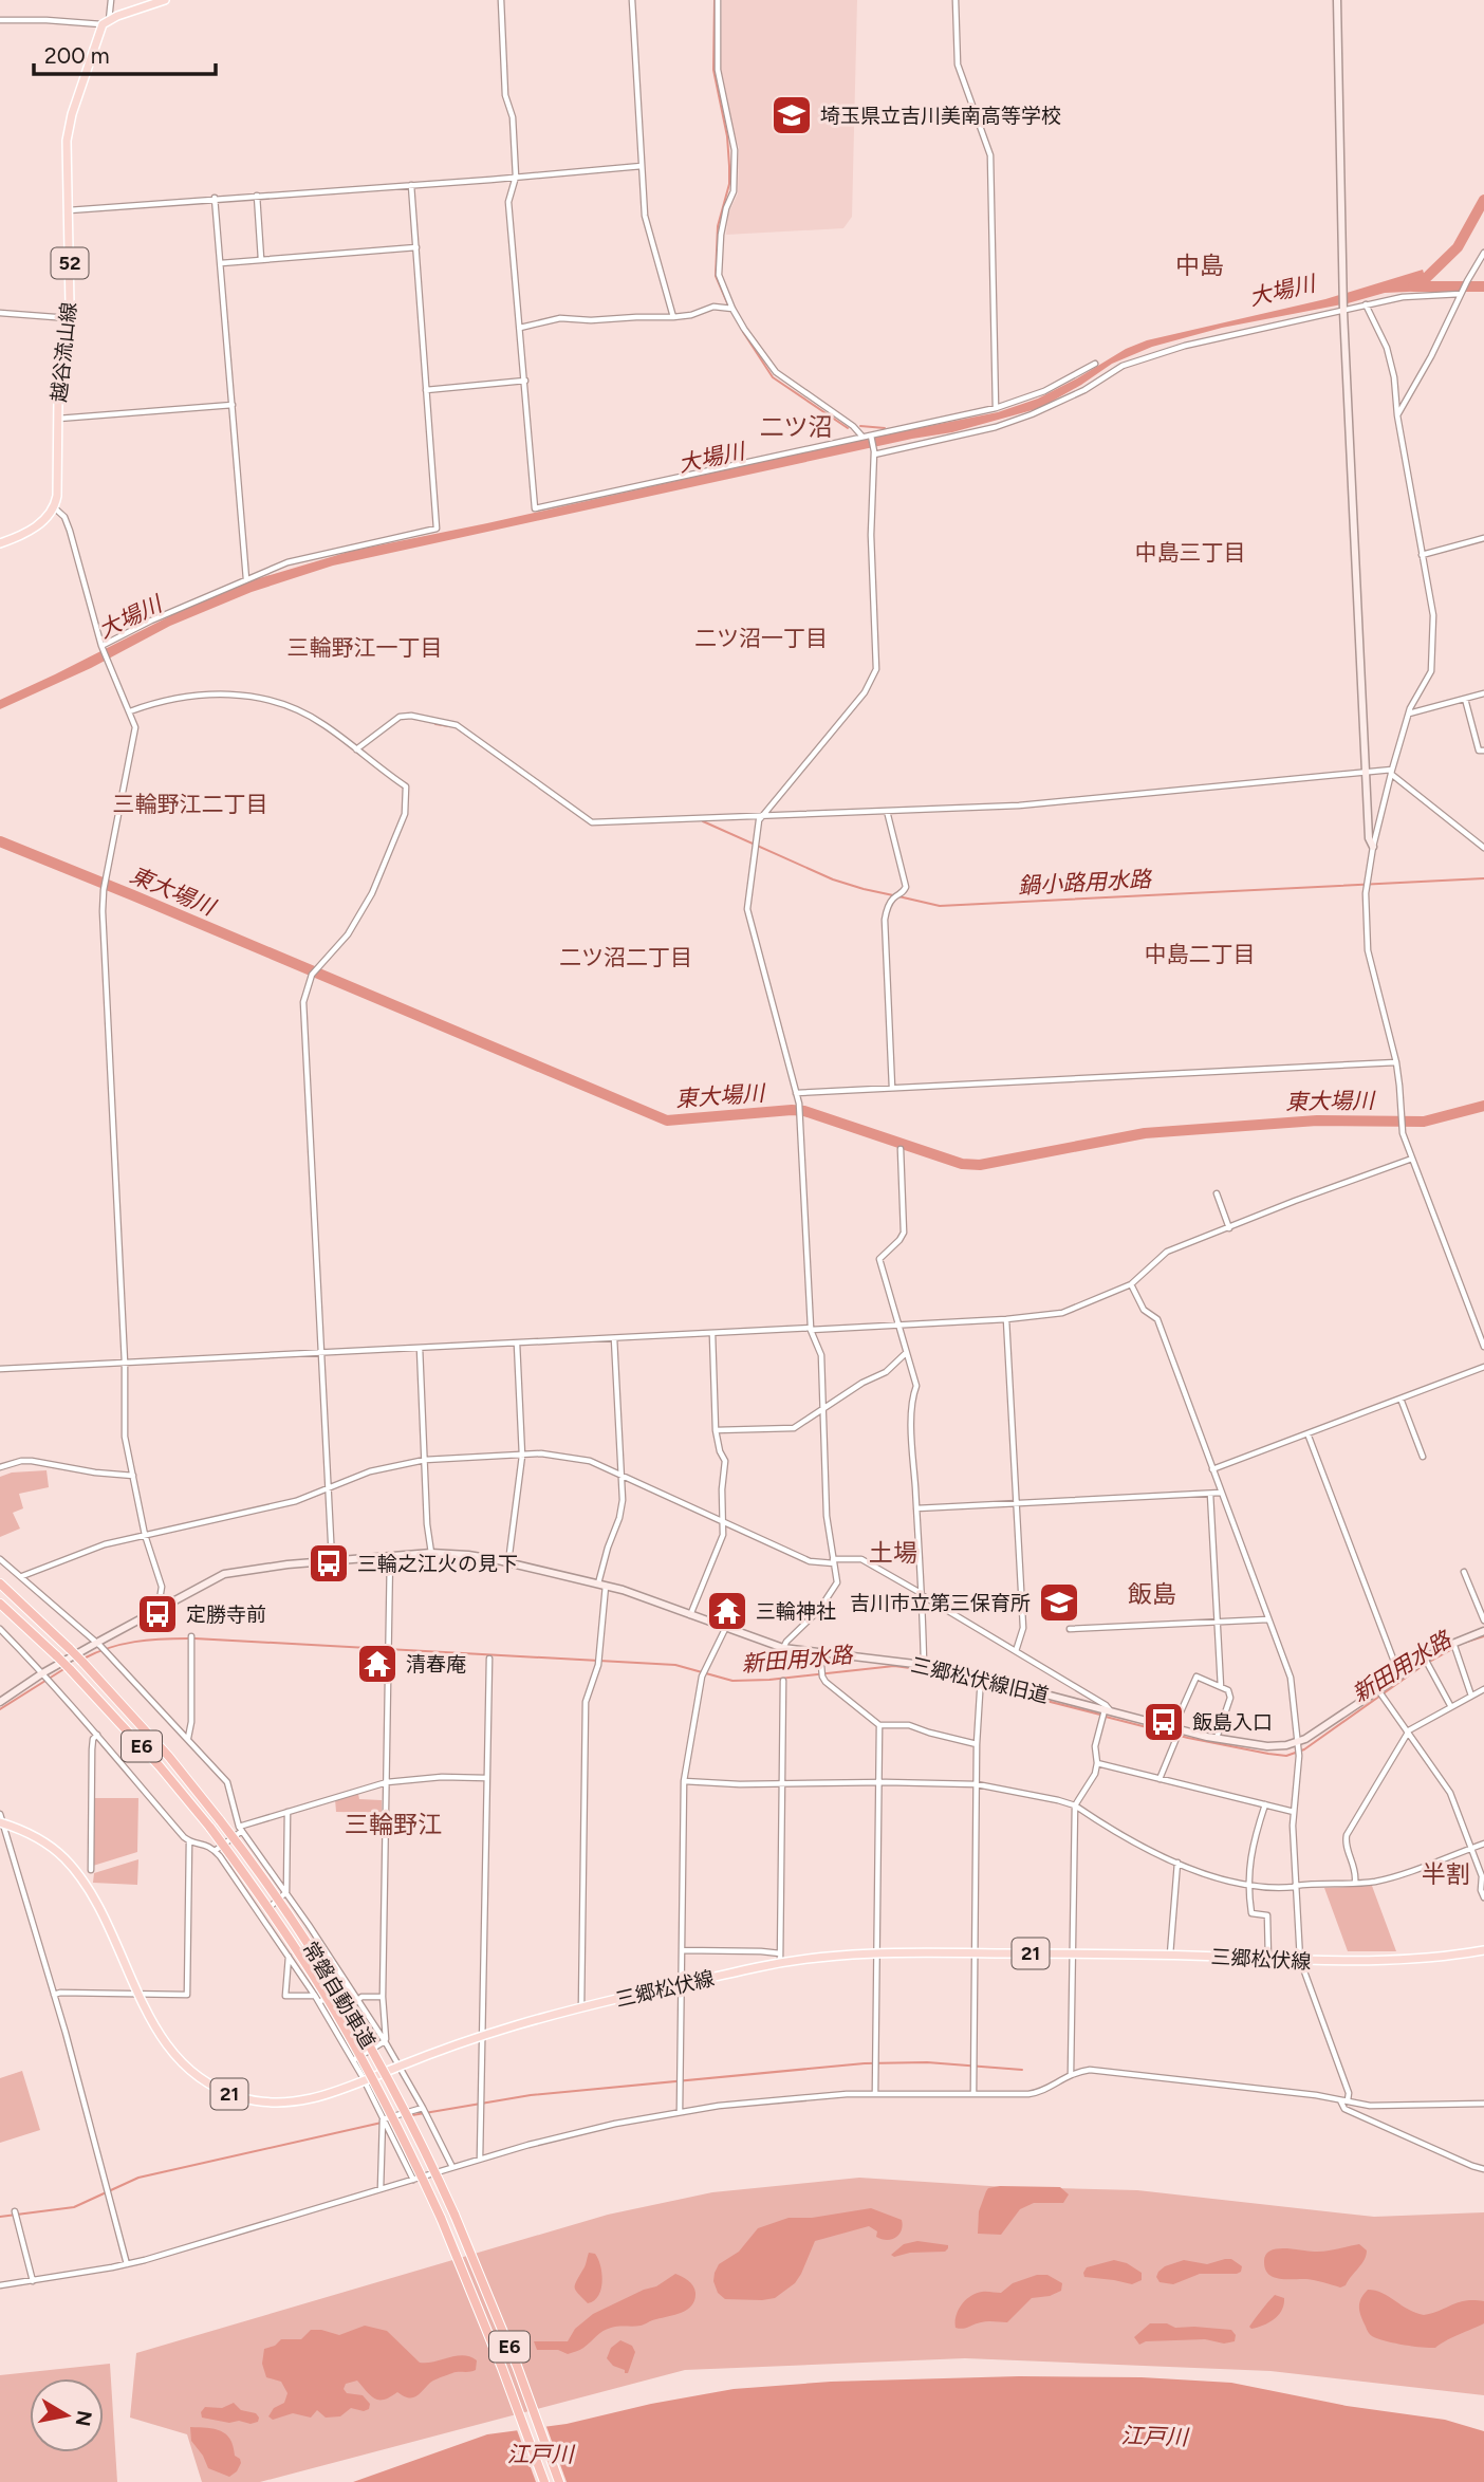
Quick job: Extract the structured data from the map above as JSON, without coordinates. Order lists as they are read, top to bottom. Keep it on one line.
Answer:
{"streets":{"highway":["E6","常磐自動車道"],"main road":["52","越谷流山線","21","三郷松伏線"],"street":["三郷松伏線旧道"]},"districts":["中島","二ツ沼","中島三丁目","二ツ沼一丁目","三輪野江一丁目","三輪野江二丁目","中島二丁目","二ツ沼二丁目","土場","飯島","三輪野江","半割"],"water":["大場川","鍋小路用水路","東大場川","新田用水路","江戸川"],"places":{"school or university":["埼玉県立吉川美南高等学校","吉川市立第三保育所"],"bus stop":["三輪之江火の見下","定勝寺前","飯島入口"],"temple":["三輪神社","清春庵"]},"scale_bar":"200 m","north":"right"}
